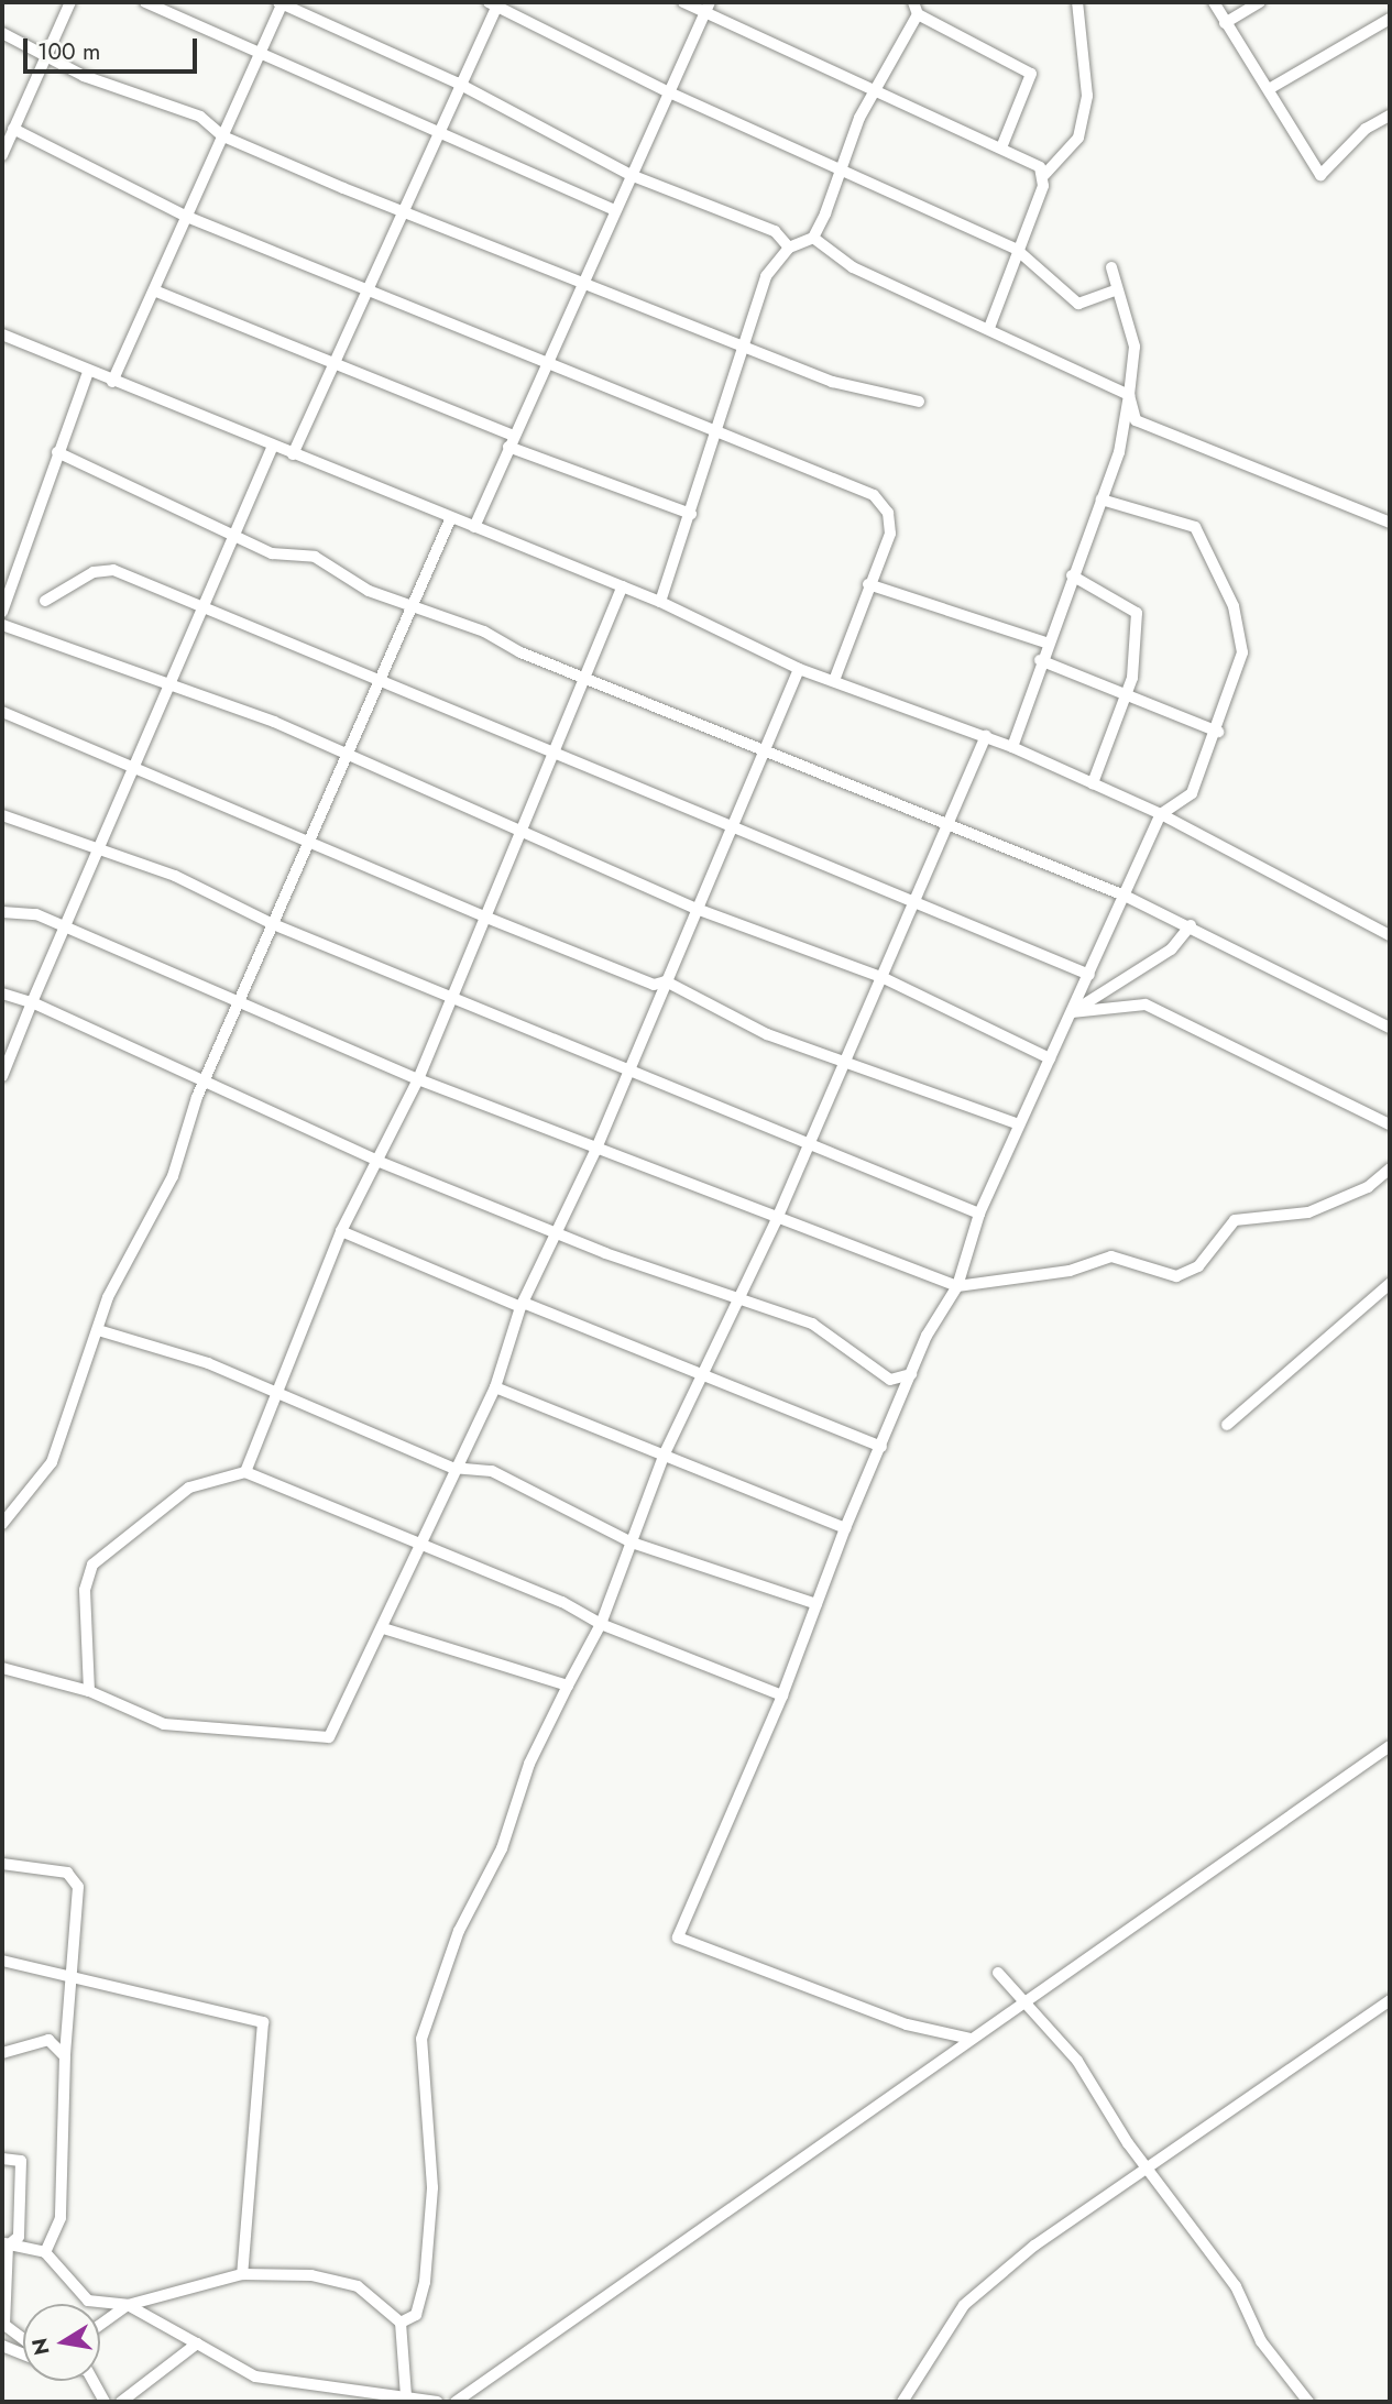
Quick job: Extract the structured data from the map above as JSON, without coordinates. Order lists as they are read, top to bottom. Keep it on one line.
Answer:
{"scale_bar":"100 m","north":"left"}
